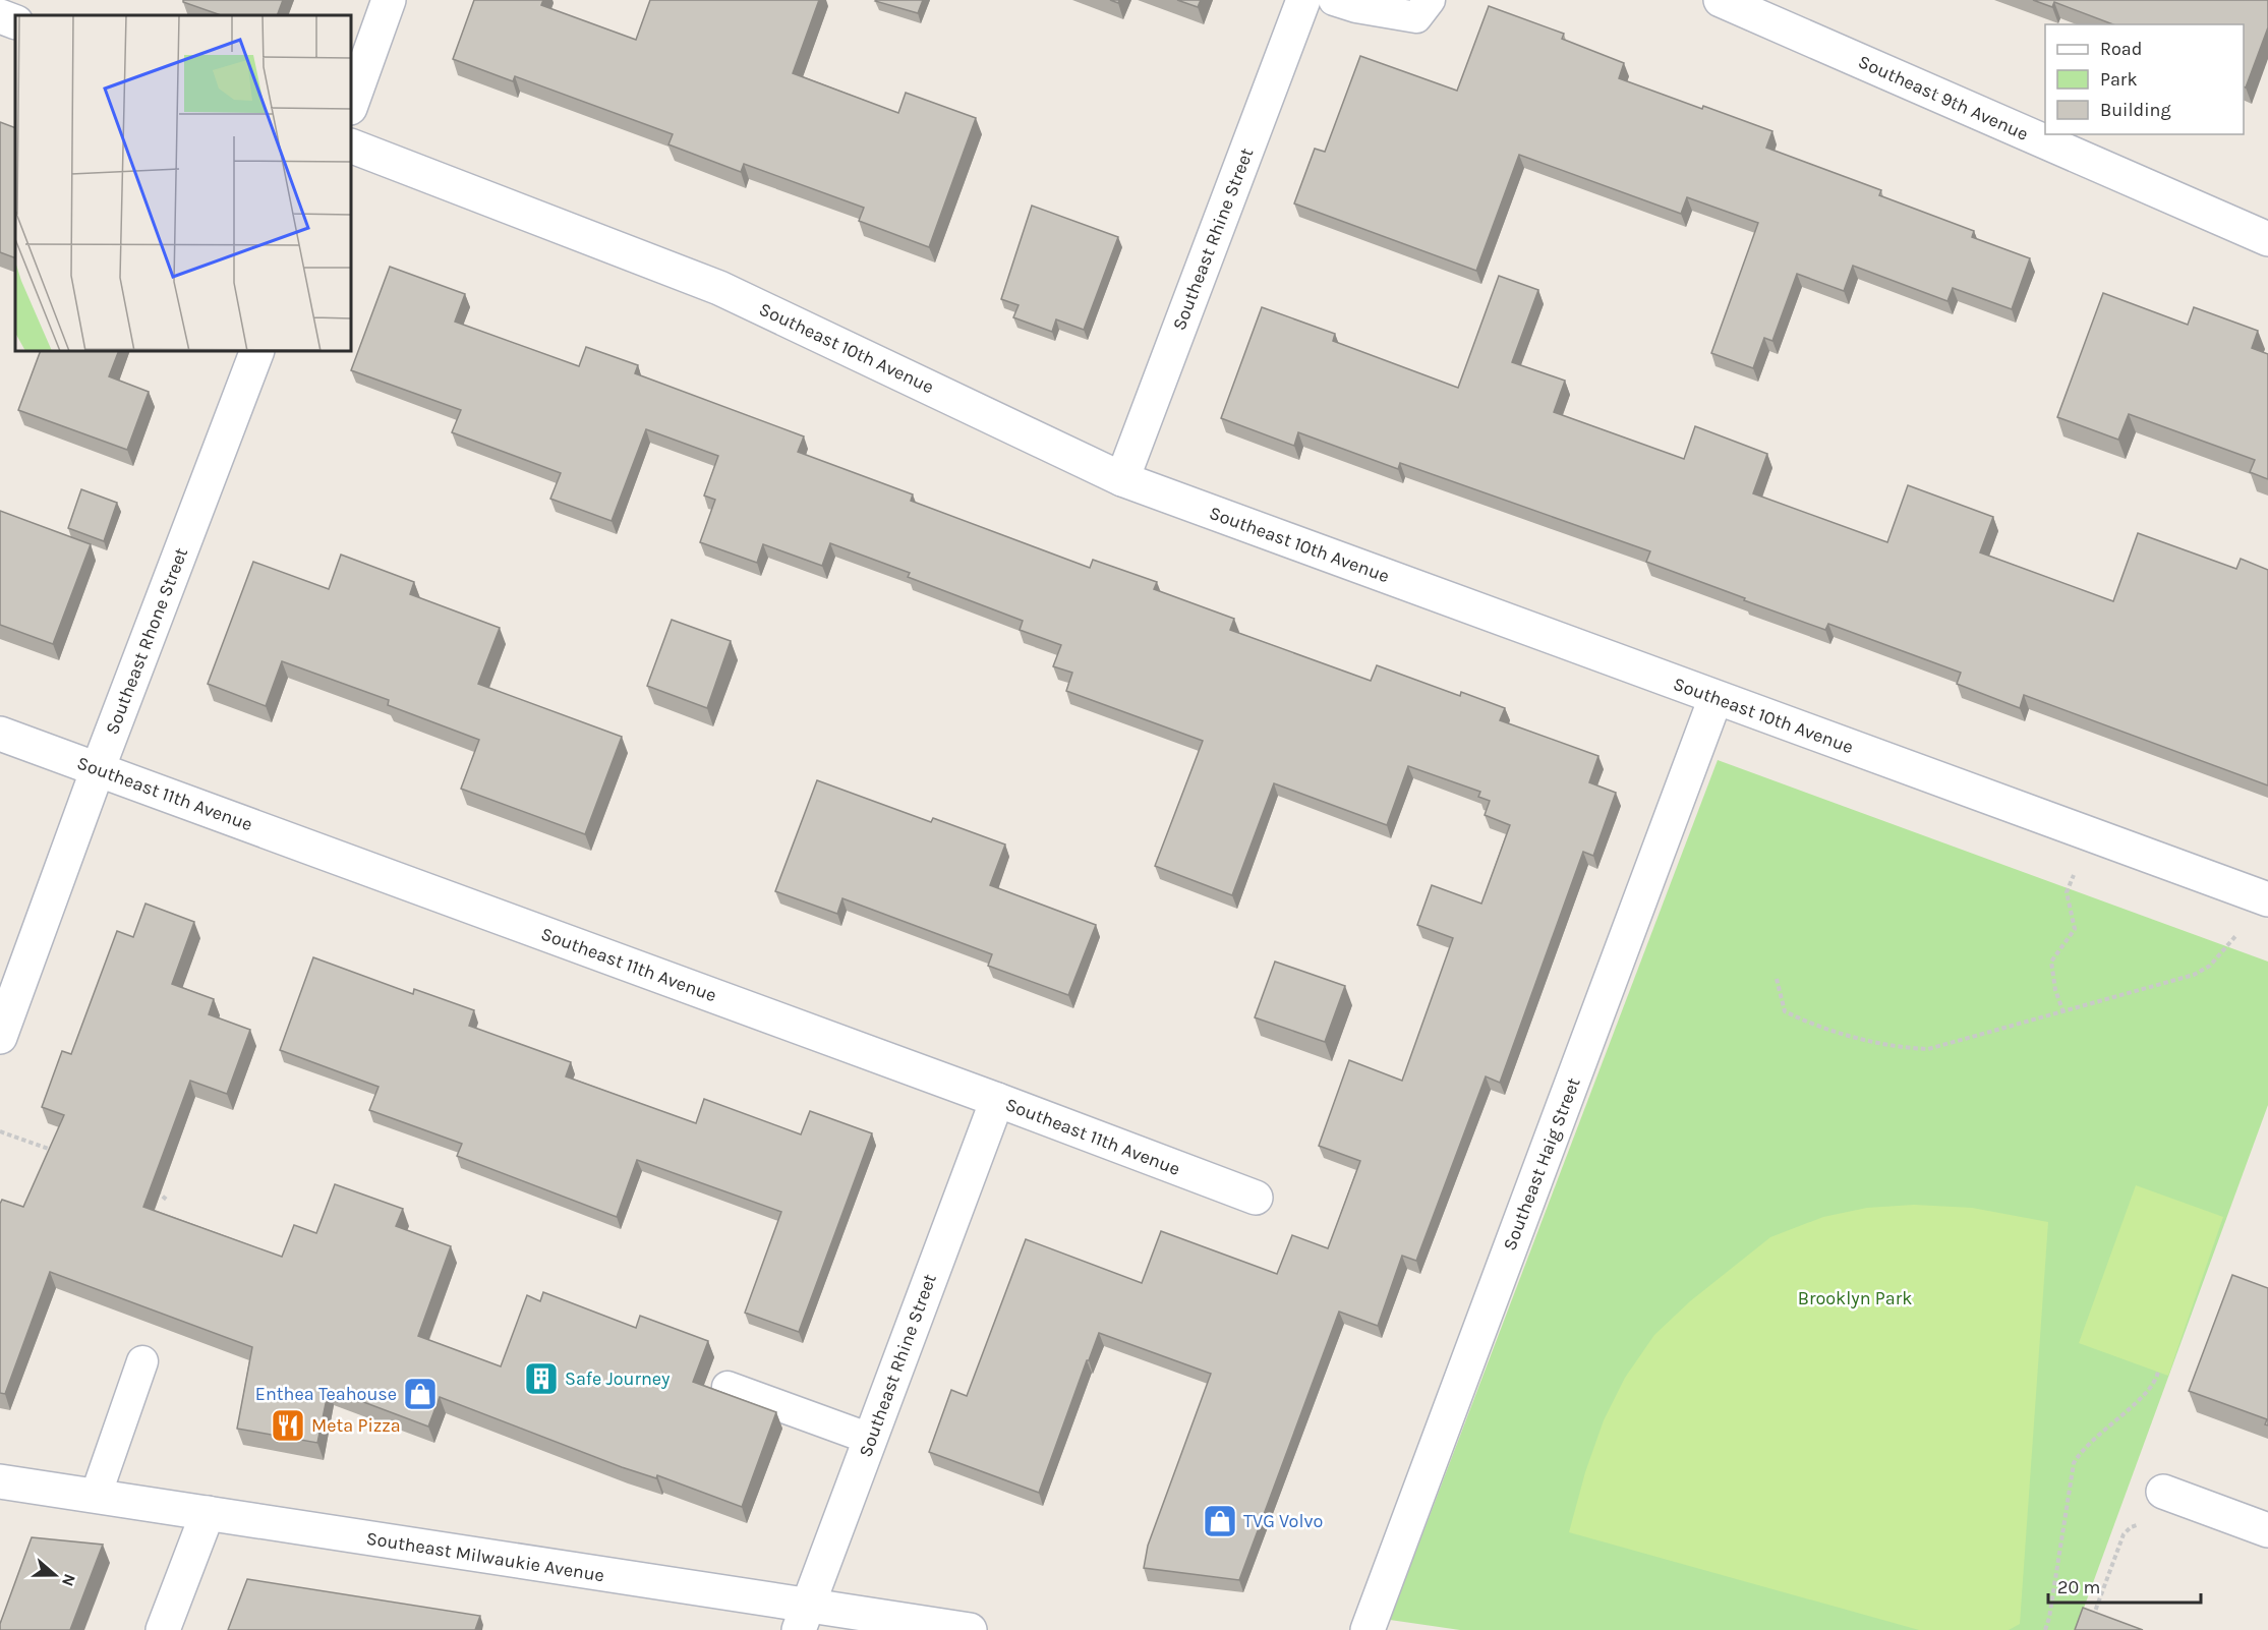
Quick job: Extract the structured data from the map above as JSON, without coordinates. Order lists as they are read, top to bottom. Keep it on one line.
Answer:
{"streets":{"street":["Southeast 9th Avenue","Southeast Rhine Street","Southeast 10th Avenue","Southeast Rhone Street","Southeast 11th Avenue","Southeast Haig Street","Southeast Milwaukie Avenue"]},"crossings":[["Southeast Rhine Street","Southeast 10th Avenue"],["Southeast Rhine Street","Southeast 11th Avenue"],["Southeast Rhine Street","Southeast Milwaukie Avenue"],["Southeast 10th Avenue","Southeast Haig Street"],["Southeast Rhone Street","Southeast 11th Avenue"]],"parks":["Brooklyn Park"],"places":{"building":["Safe Journey"],"shop":["Enthea Teahouse","TVG Volvo"],"restaurant":["Meta Pizza"]},"legend":["Road","Park","Building"],"scale_bar":"20 m","north":"right"}
